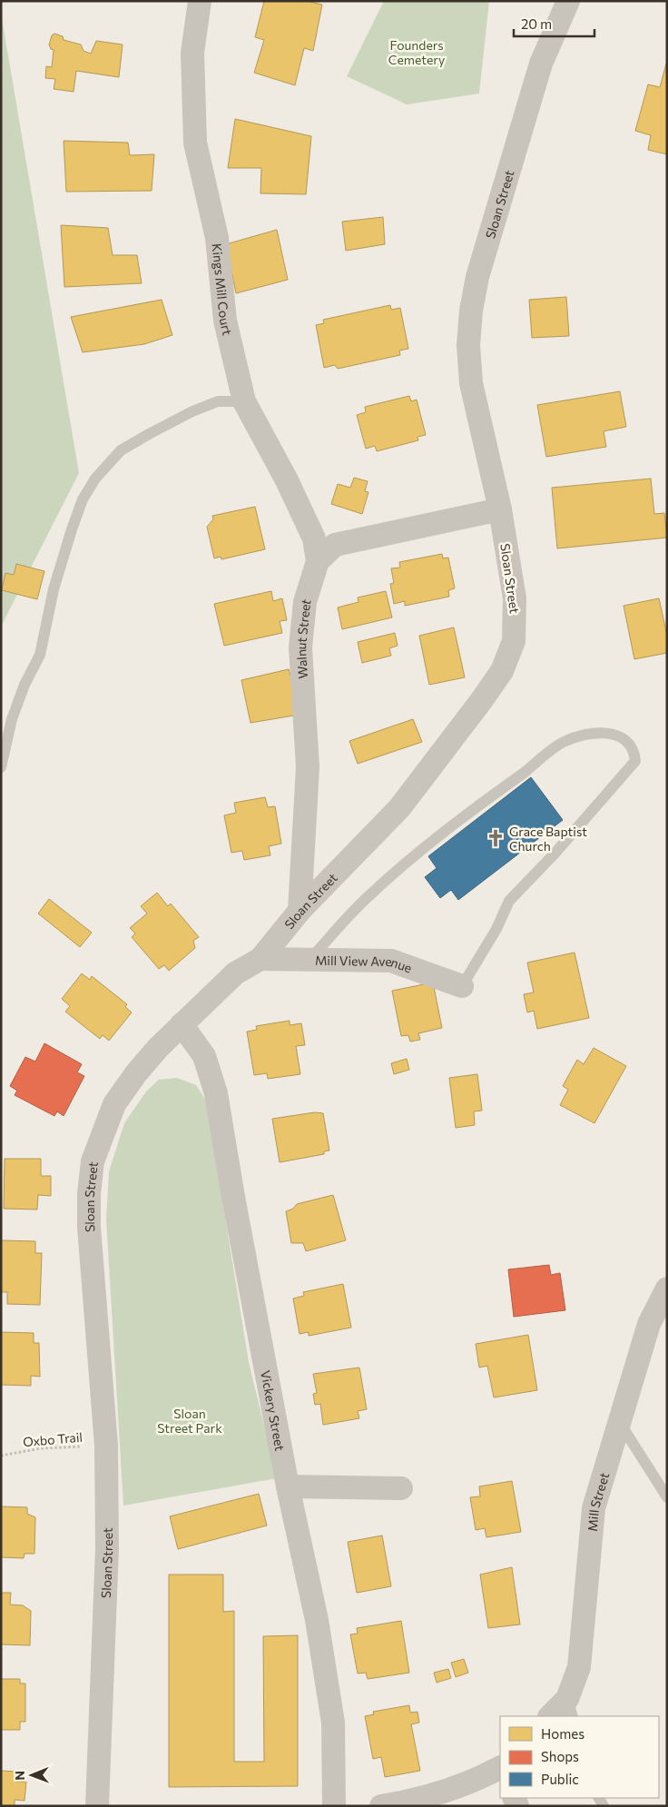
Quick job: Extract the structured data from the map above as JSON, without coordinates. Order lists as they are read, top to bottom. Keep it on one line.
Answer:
{"streets":{"street":["Sloan Street","Kings Mill Court","Walnut Street","Mill View Avenue","Vickery Street","Mill Street"],"path":["Oxbo Trail"]},"crossings":[["Sloan Street","Walnut Street"],["Sloan Street","Mill View Avenue"],["Sloan Street","Vickery Street"],["Sloan Street","Oxbo Trail"],["Kings Mill Court","Walnut Street"]],"parks":["Founders Cemetery","Sloan Street Park"],"places":{"church":["Grace Baptist Church"]},"legend":["Homes","Shops","Public"],"scale_bar":"20 m","north":"left"}
